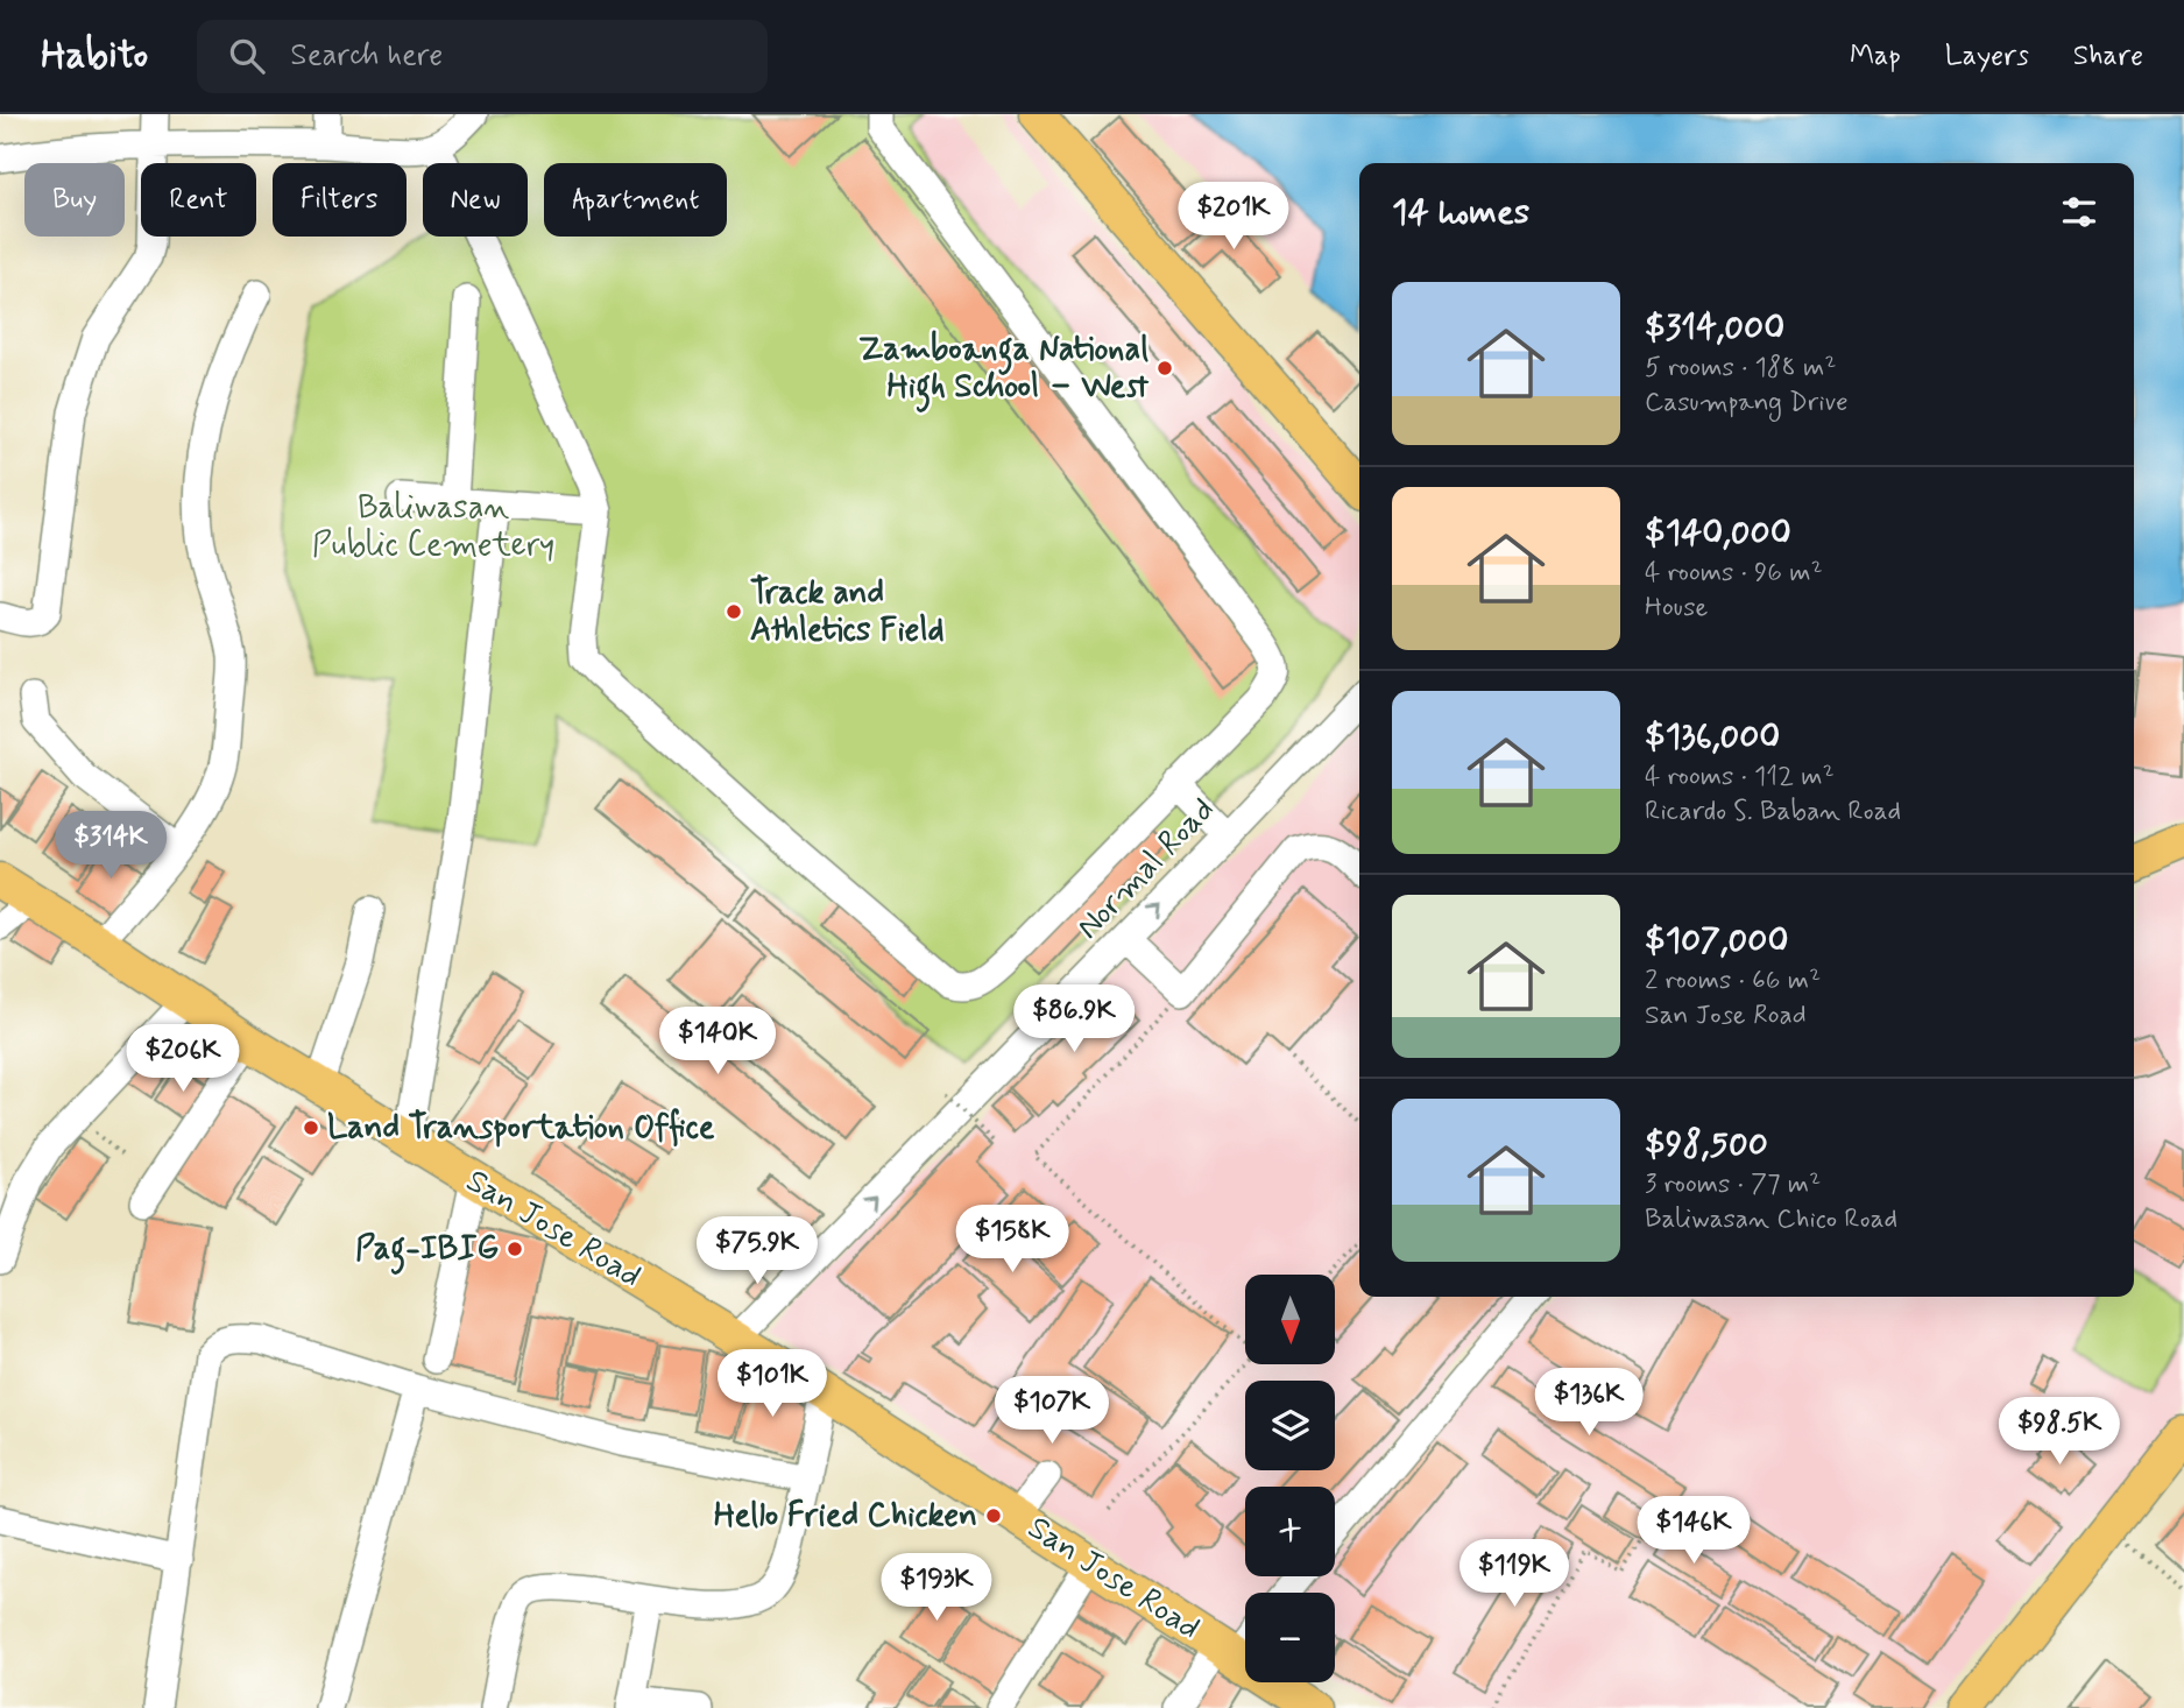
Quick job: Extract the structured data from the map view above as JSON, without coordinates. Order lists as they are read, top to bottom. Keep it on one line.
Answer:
{"streets":{"main road":["San Jose Road"],"street":["Normal Road"]},"crossings":[["Normal Road","San Jose Road"]],"one_way":["Normal Road"],"parks":["Baliwasan Public Cemetery"],"places":["Zamboanga National High School – West","Track and Athletics Field","Land Transportation Office","Pag-IBIG","Hello Fried Chicken"],"north":"bottom","page":{"header":"Habito","search":"Search here","nav":["Map","Layers","Share"],"chip":["Buy","Rent","Filters","New","Apartment"],"heading":"14 homes","price":["$201K","$314K","$86.9K","$140K","$206K","$158K","$75.9K","$101K","$136K","$107K","$98.5K","$146K","$119K","$193K"],"list":[{"name":"$314,000","note":"5 rooms · 188 m² · Casumpang Drive"},{"name":"$140,000","note":"4 rooms · 96 m² · House"},{"name":"$136,000","note":"4 rooms · 112 m² · Ricardo S. Baban Road"},{"name":"$107,000","note":"2 rooms · 66 m² · San Jose Road"},{"name":"$98,500","note":"3 rooms · 77 m² · Baliwasan Chico Road"}],"map_buttons":["+","−"]}}
